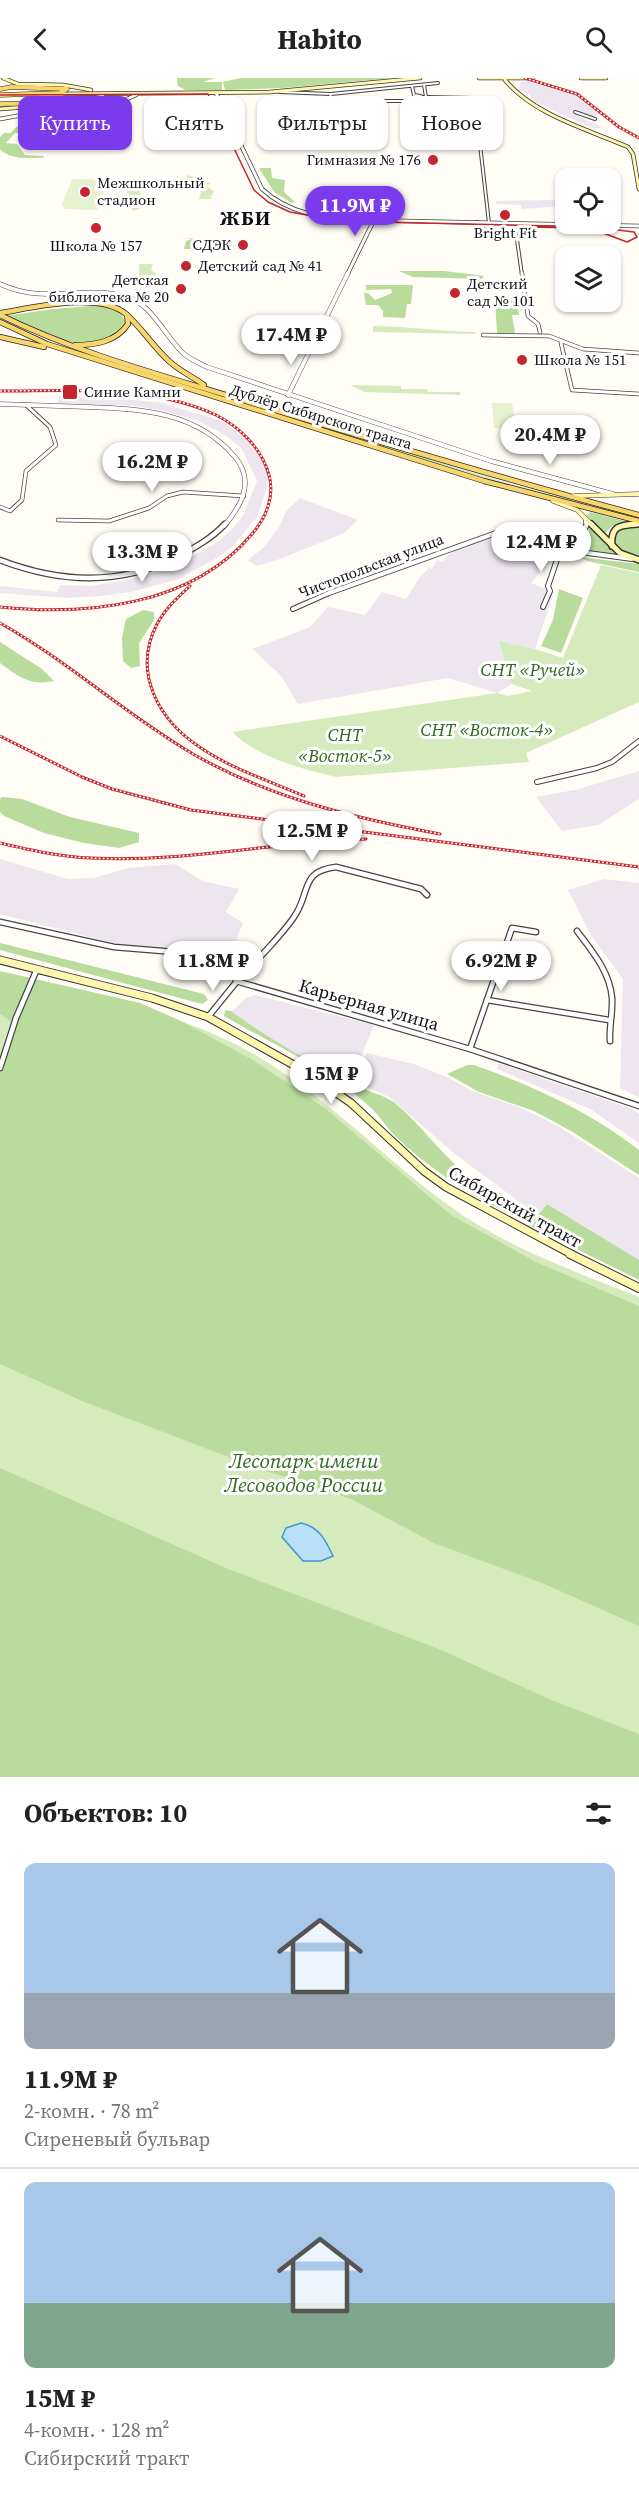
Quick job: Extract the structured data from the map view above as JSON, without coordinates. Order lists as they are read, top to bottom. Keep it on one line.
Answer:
{"streets":{"main road":["Дублёр Сибирского тракта","Сибирский тракт"],"street":["Чистопольская улица","Карьерная улица"]},"districts":["ЖБИ"],"parks":["СНТ «Ручей»","СНТ «Восток-4»","СНТ «Восток-5»","Лесопарк имени Лесоводов России"],"places":{"other":["Гимназия № 176","Межшкольный стадион","Bright Fit","Школа № 157","СДЭК","Детский сад № 41","Детская библиотека № 20","Детский сад № 101","Школа № 151"],"transit":["Синие Камни"]},"page":{"header":"Habito","chip":["Купить","Снять","Фильтры","Новое"],"price":["11.9M ₽","17.4M ₽","20.4M ₽","16.2M ₽","12.4M ₽","13.3M ₽","12.5M ₽","11.8M ₽","6.92M ₽","15M ₽"],"heading":"Объектов: 10","list":[{"name":"11.9M ₽","note":"2-комн. · 78 m² · Сиреневый бульвар"},{"name":"15M ₽","note":"4-комн. · 128 m² · Сибирский тракт"}]}}
